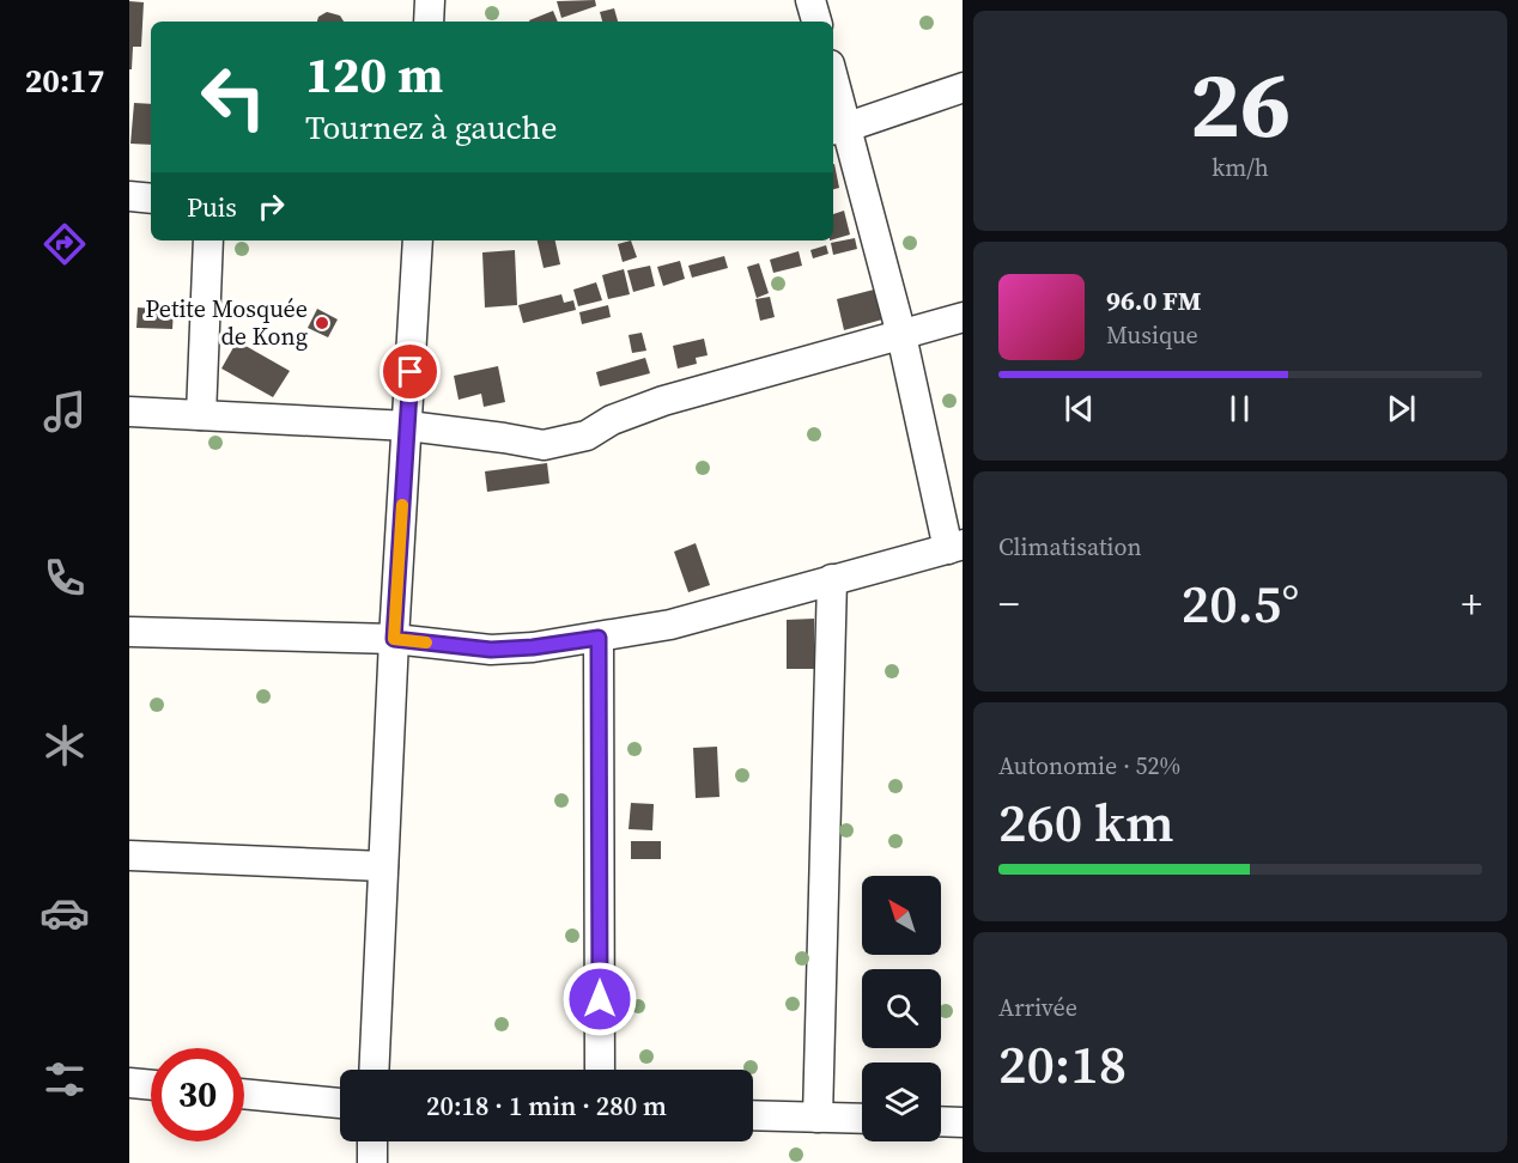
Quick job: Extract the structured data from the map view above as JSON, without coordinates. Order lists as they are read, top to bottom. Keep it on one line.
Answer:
{"places":["Petite Mosquée de Kong"],"north":"top left","page":{"tabs":"20:17","tile":[["26","km/h"],"Climatisation",["Autonomie · 52%","260 km"],["Arrivée","20:18"]],"turn":["120 m","Tournez à gauche"],"then":"Puis","song":["96.0 FM","Musique"],"heat":["−","20.5°","+"],"limit":"30","trip":"20:18 · 1 min · 280 m"}}
